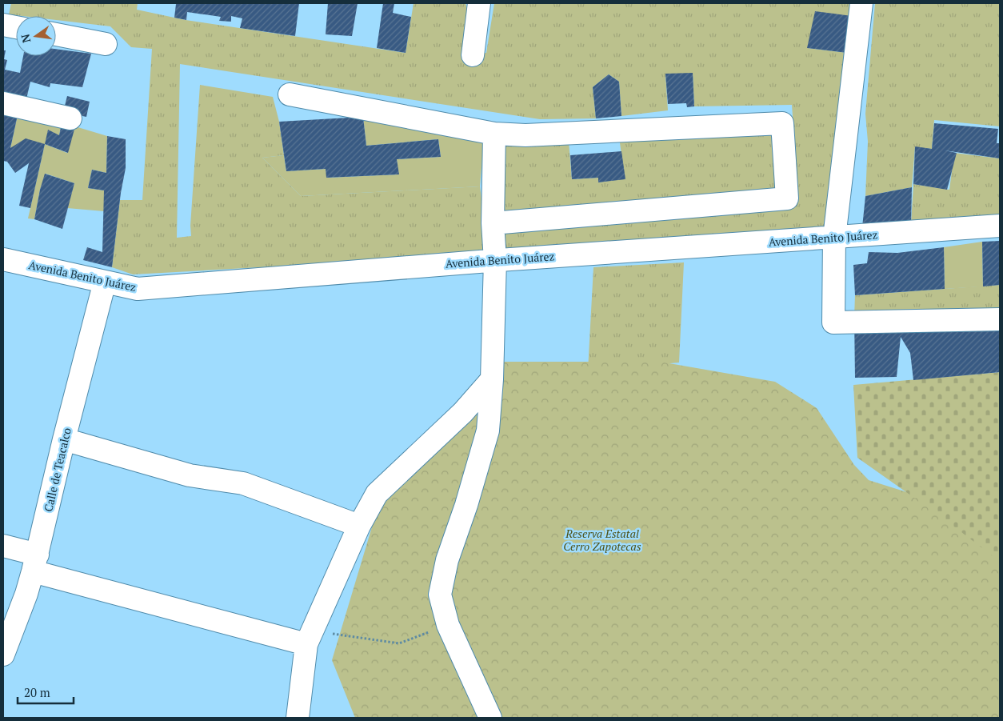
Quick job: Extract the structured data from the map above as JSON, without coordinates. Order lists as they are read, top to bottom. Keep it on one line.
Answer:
{"streets":{"street":["Avenida Benito Juárez","Calle de Teacalco"]},"crossings":[["Avenida Benito Juárez","Calle de Teacalco"]],"parks":["Reserva Estatal Cerro Zapotecas"],"scale_bar":"20 m","north":"left"}
